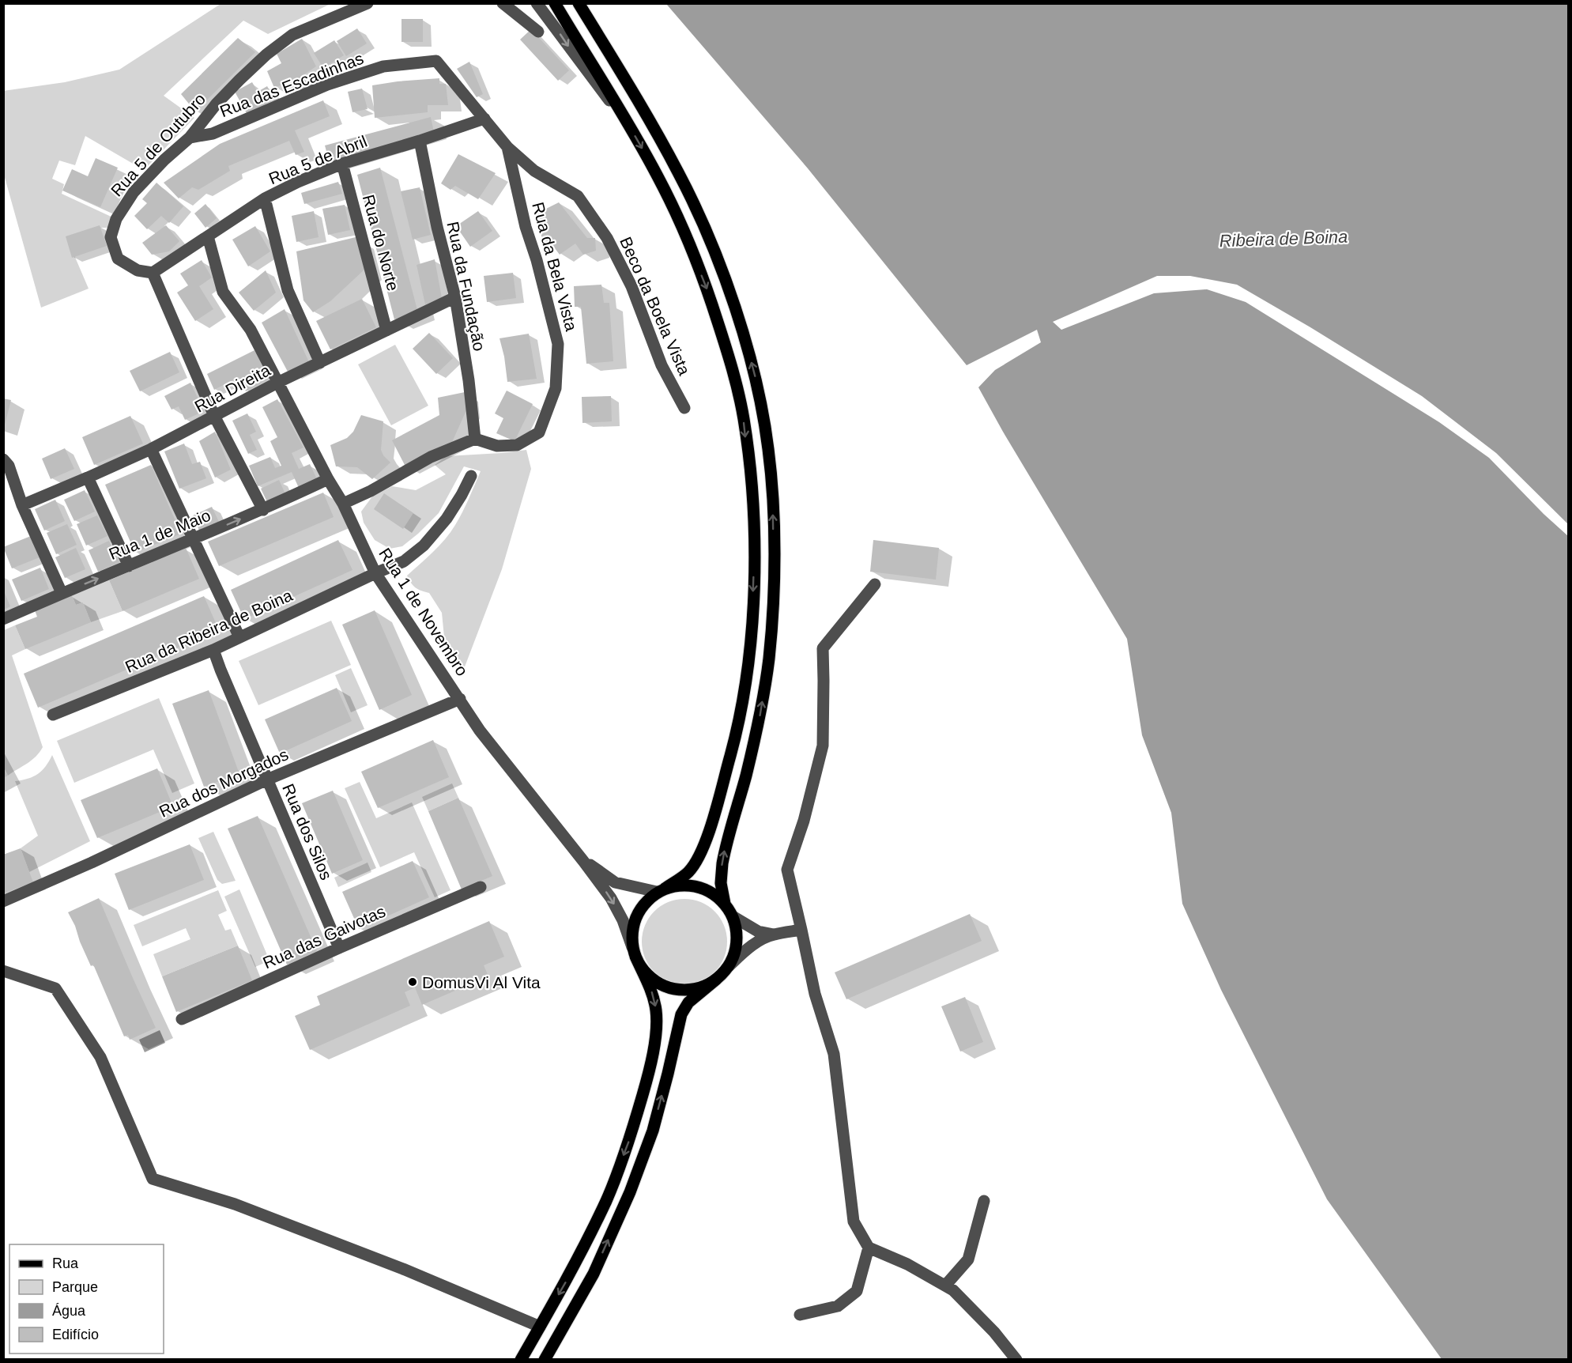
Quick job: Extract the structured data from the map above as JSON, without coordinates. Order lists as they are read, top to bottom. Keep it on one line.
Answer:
{"streets":{"street":["Rua das Escadinhas","Rua 5 de Outubro","Rua 5 de Abril","Rua do Norte","Rua da Bela Vista","Rua da Fundação","Beco da Boela Vista","Rua Direita","Rua 1 de Maio","Rua 1 de Novembro","Rua da Ribeira de Boina","Rua dos Morgados","Rua dos Silos","Rua das Gaivotas"]},"crossings":[["Rua das Escadinhas","Rua 5 de Outubro"],["Rua das Escadinhas","Rua 5 de Abril"],["Rua das Escadinhas","Rua da Bela Vista"],["Rua das Escadinhas","Beco da Boela Vista"],["Rua 5 de Outubro","Rua 5 de Abril"],["Rua 5 de Abril","Rua do Norte"],["Rua 5 de Abril","Rua da Fundação"],["Rua 5 de Abril","Rua 1 de Novembro"],["Rua do Norte","Rua Direita"],["Rua da Bela Vista","Rua da Fundação"],["Rua da Bela Vista","Beco da Boela Vista"],["Rua da Fundação","Rua Direita"],["Rua Direita","Rua 1 de Novembro"],["Rua 1 de Maio","Rua 1 de Novembro"],["Rua 1 de Novembro","Rua da Ribeira de Boina"],["Rua 1 de Novembro","Rua dos Morgados"],["Rua da Ribeira de Boina","Rua dos Silos"],["Rua dos Morgados","Rua dos Silos"],["Rua dos Silos","Rua das Gaivotas"]],"one_way":["Rua 1 de Maio"],"water":["Ribeira de Boina"],"places":["DomusVi Al Vita"],"legend":["Rua","Parque","Água","Edifício"]}
